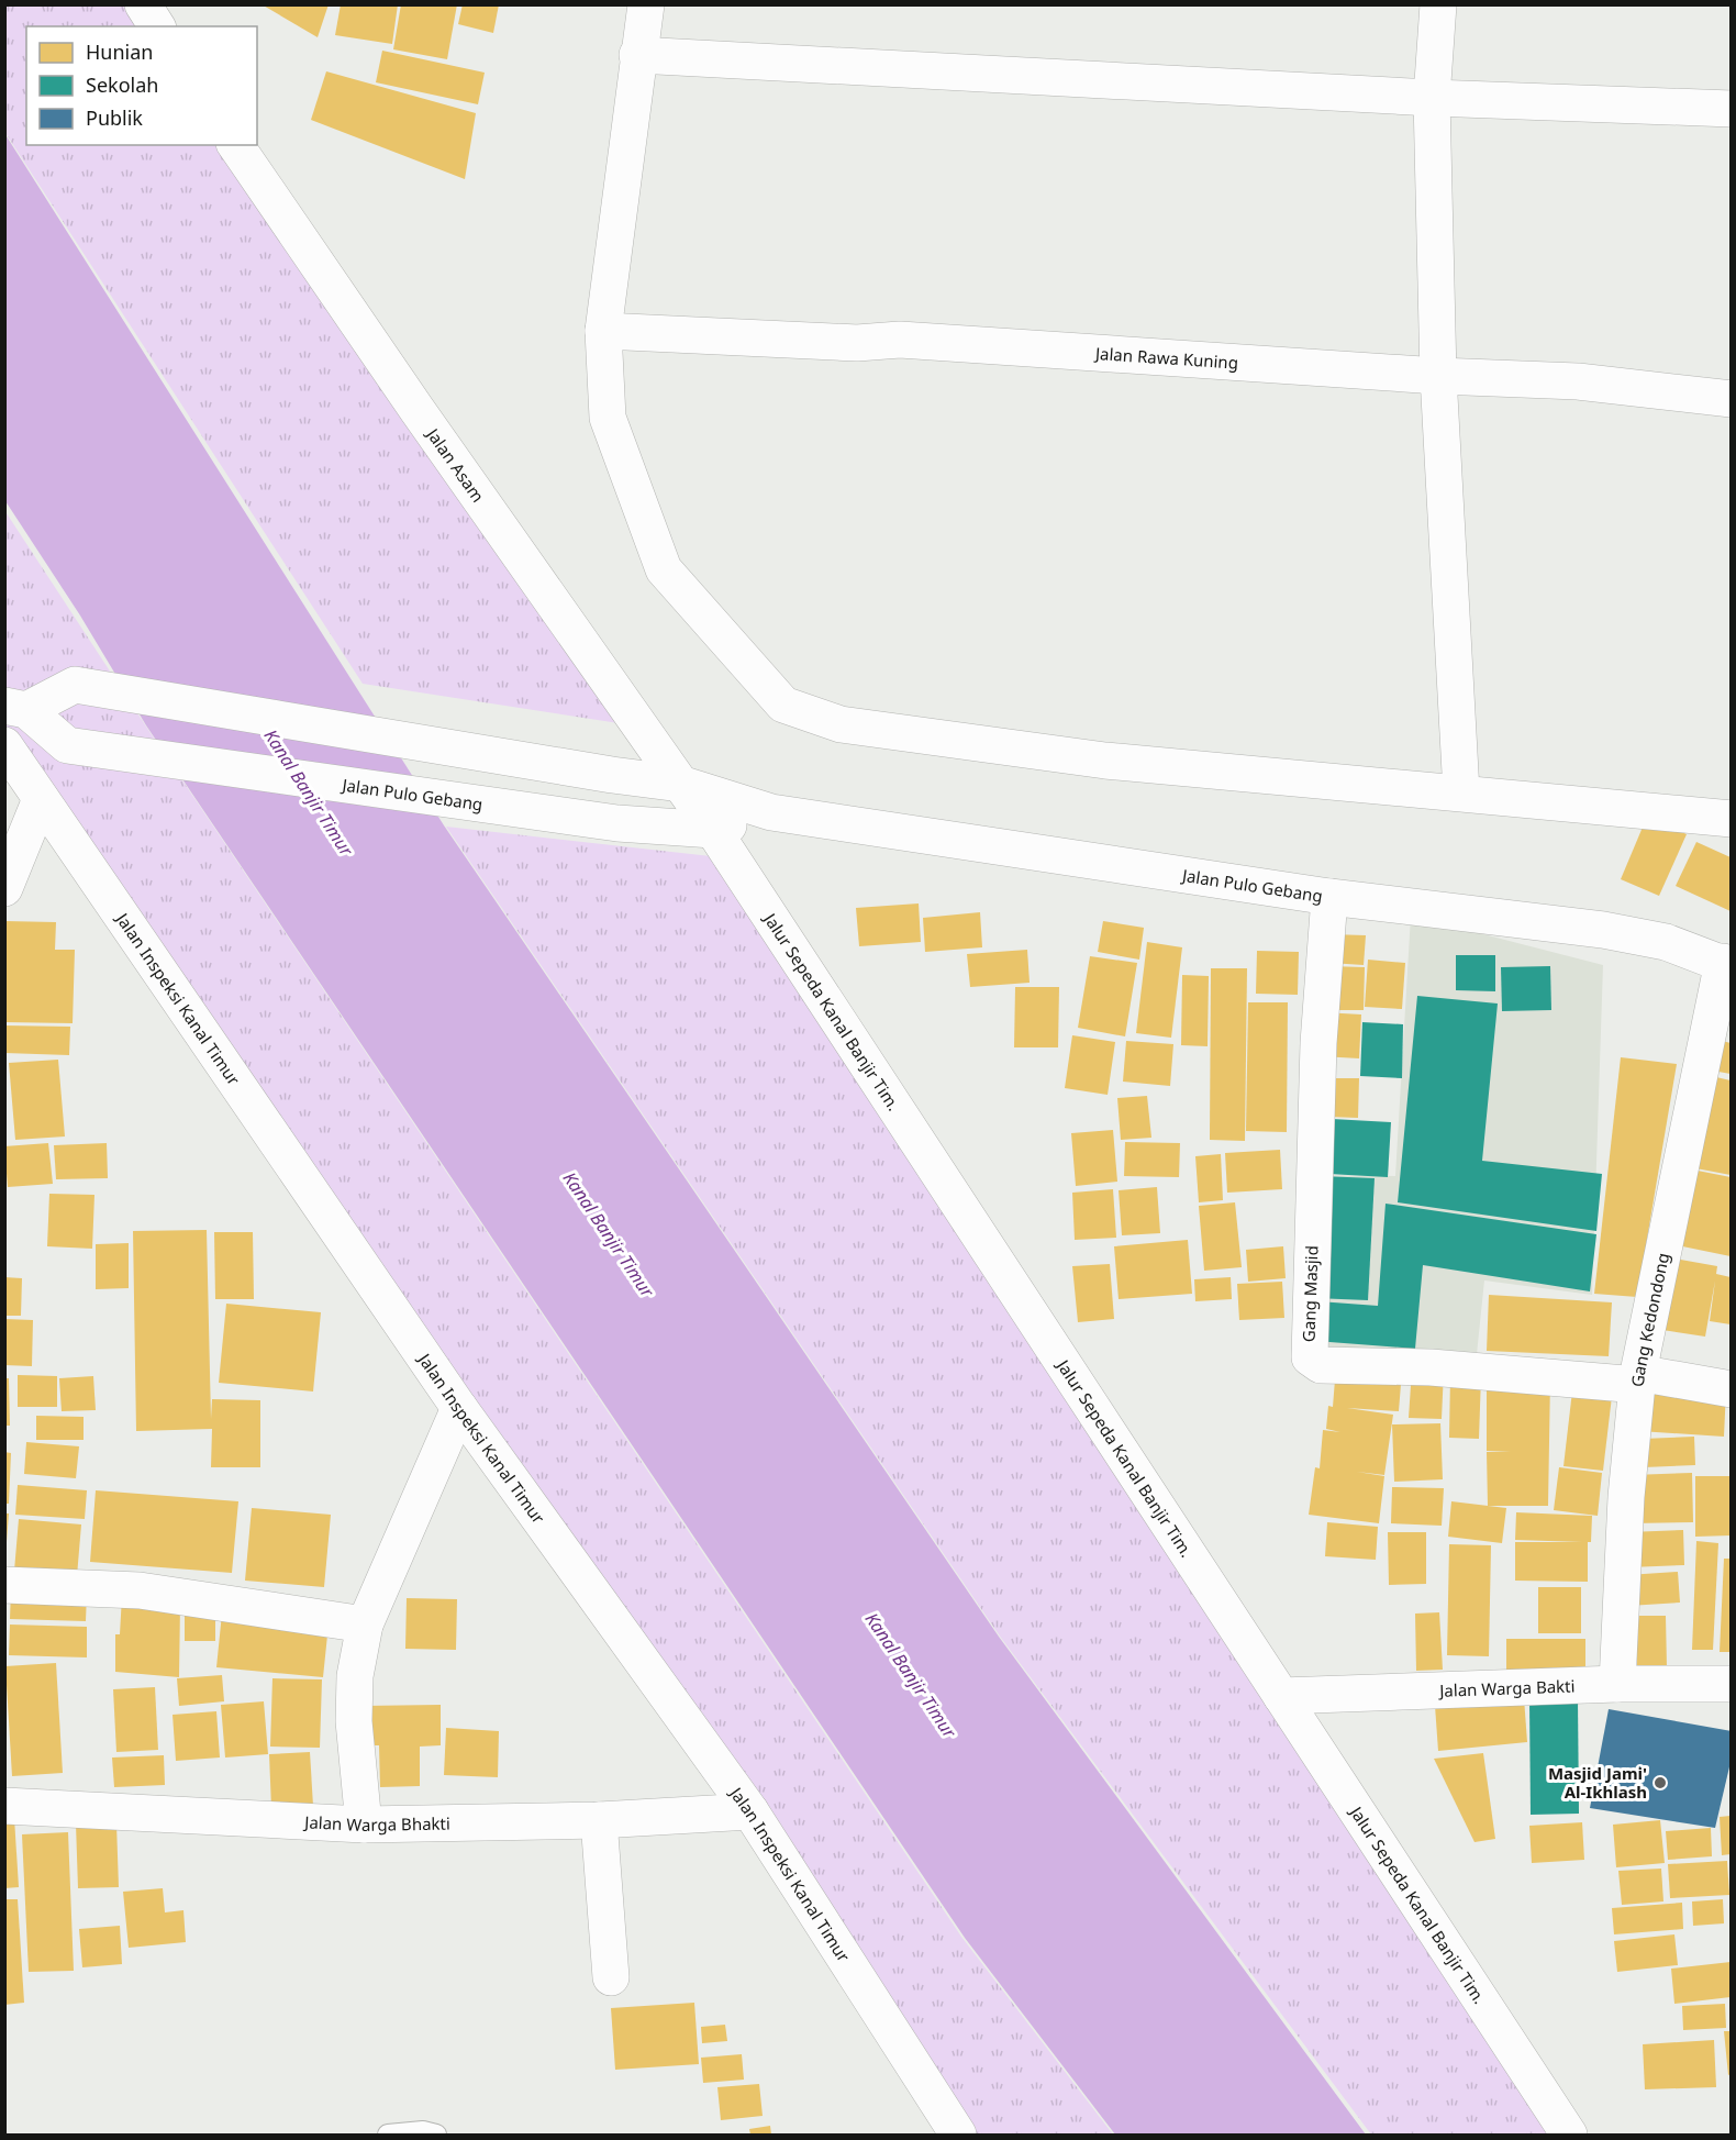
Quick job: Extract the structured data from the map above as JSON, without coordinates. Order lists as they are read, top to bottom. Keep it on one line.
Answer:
{"streets":{"street":["Jalan Rawa Kuning","Jalan Asam","Jalan Pulo Gebang","Jalan Inspeksi Kanal Timur","Jalur Sepeda Kanal Banjir Tim.","Gang Masjid","Gang Kedondong","Jalan Warga Bakti","Jalan Warga Bhakti"]},"crossings":[["Jalan Asam","Jalan Pulo Gebang"],["Jalan Asam","Jalur Sepeda Kanal Banjir Tim."],["Jalan Pulo Gebang","Jalur Sepeda Kanal Banjir Tim."],["Jalan Pulo Gebang","Gang Masjid"],["Jalan Pulo Gebang","Gang Kedondong"],["Jalan Inspeksi Kanal Timur","Jalan Warga Bhakti"],["Jalur Sepeda Kanal Banjir Tim.","Jalan Warga Bakti"],["Gang Masjid","Gang Kedondong"],["Gang Kedondong","Jalan Warga Bakti"]],"water":["Kanal Banjir Timur"],"places":["Masjid Jami' Al-Ikhlash"],"legend":["Hunian","Sekolah","Publik"]}
